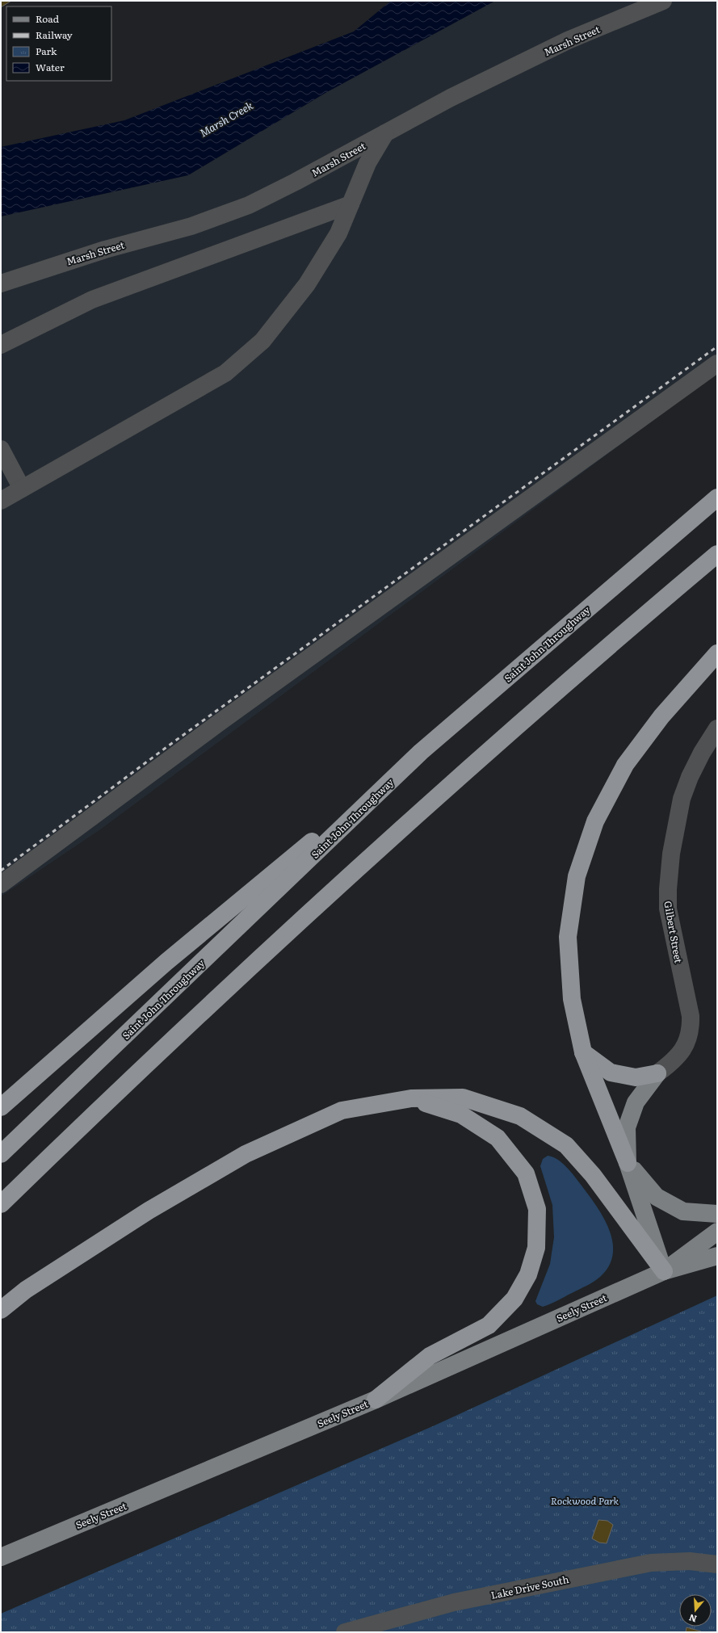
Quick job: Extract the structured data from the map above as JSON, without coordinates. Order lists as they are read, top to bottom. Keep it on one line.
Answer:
{"streets":{"highway":["Saint John Throughway"],"main road":["Seely Street"],"street":["Marsh Street","Gilbert Street","Lake Drive South"]},"water":["Marsh Creek"],"parks":["Rockwood Park"],"legend":["Road","Railway","Park","Water"],"north":"bottom"}
